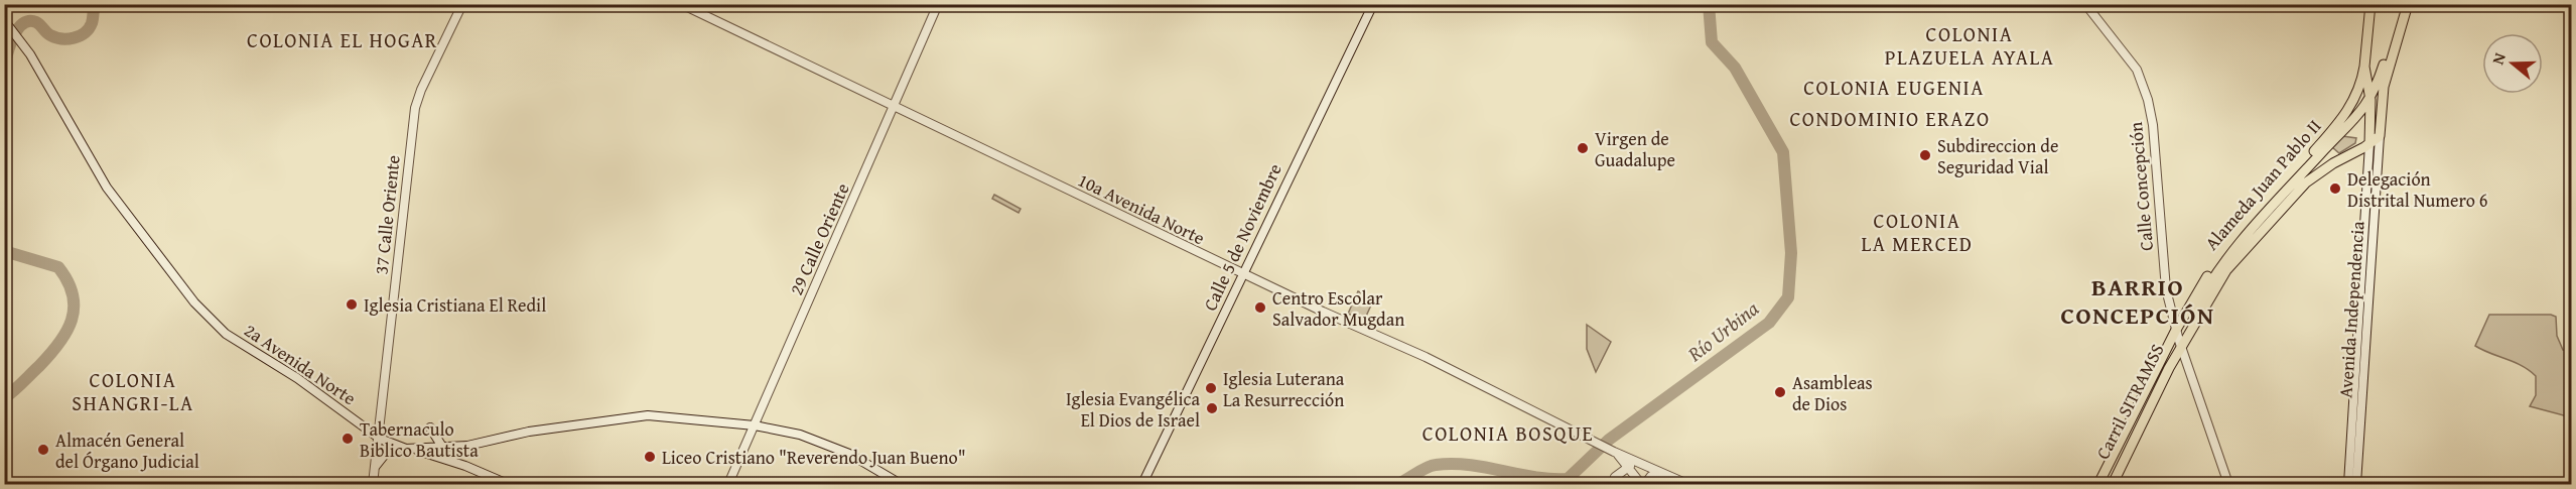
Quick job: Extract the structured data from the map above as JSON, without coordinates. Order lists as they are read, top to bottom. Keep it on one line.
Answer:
{"streets":{"main road":["Alameda Juan Pablo II","Calle 5 de Noviembre","Avenida Independencia","2a Avenida Norte","Carril SITRAMSS"],"street":["Calle Concepción","10a Avenida Norte","37 Calle Oriente","29 Calle Oriente"]},"crossings":[["Alameda Juan Pablo II","Calle Concepción"],["Alameda Juan Pablo II","Avenida Independencia"],["Alameda Juan Pablo II","Carril SITRAMSS"],["Calle Concepción","Carril SITRAMSS"],["10a Avenida Norte","Calle 5 de Noviembre"],["10a Avenida Norte","29 Calle Oriente"],["37 Calle Oriente","2a Avenida Norte"],["29 Calle Oriente","2a Avenida Norte"]],"districts":["COLONIA PLAZUELA AYALA","COLONIA EL HOGAR","COLONIA EUGENIA","CONDOMINIO ERAZO","COLONIA LA MERCED","BARRIO CONCEPCIÓN","COLONIA SHANGRI-LA","COLONIA BOSQUE"],"water":["Río Urbina"],"places":["Virgen de Guadalupe","Subdireccion de Seguridad Vial","Delegación Distrital Numero 6","Iglesia Cristiana El Redil","Centro Escolar Salvador Mugdan","Iglesia Luterana La Resurrección","Asambleas de Dios","Iglesia Evangélica El Dios de Israel","Tabernaculo Biblico Bautista","Almacén General del Órgano Judicial","Liceo Cristiano \"Reverendo Juan Bueno\""],"north":"left"}
